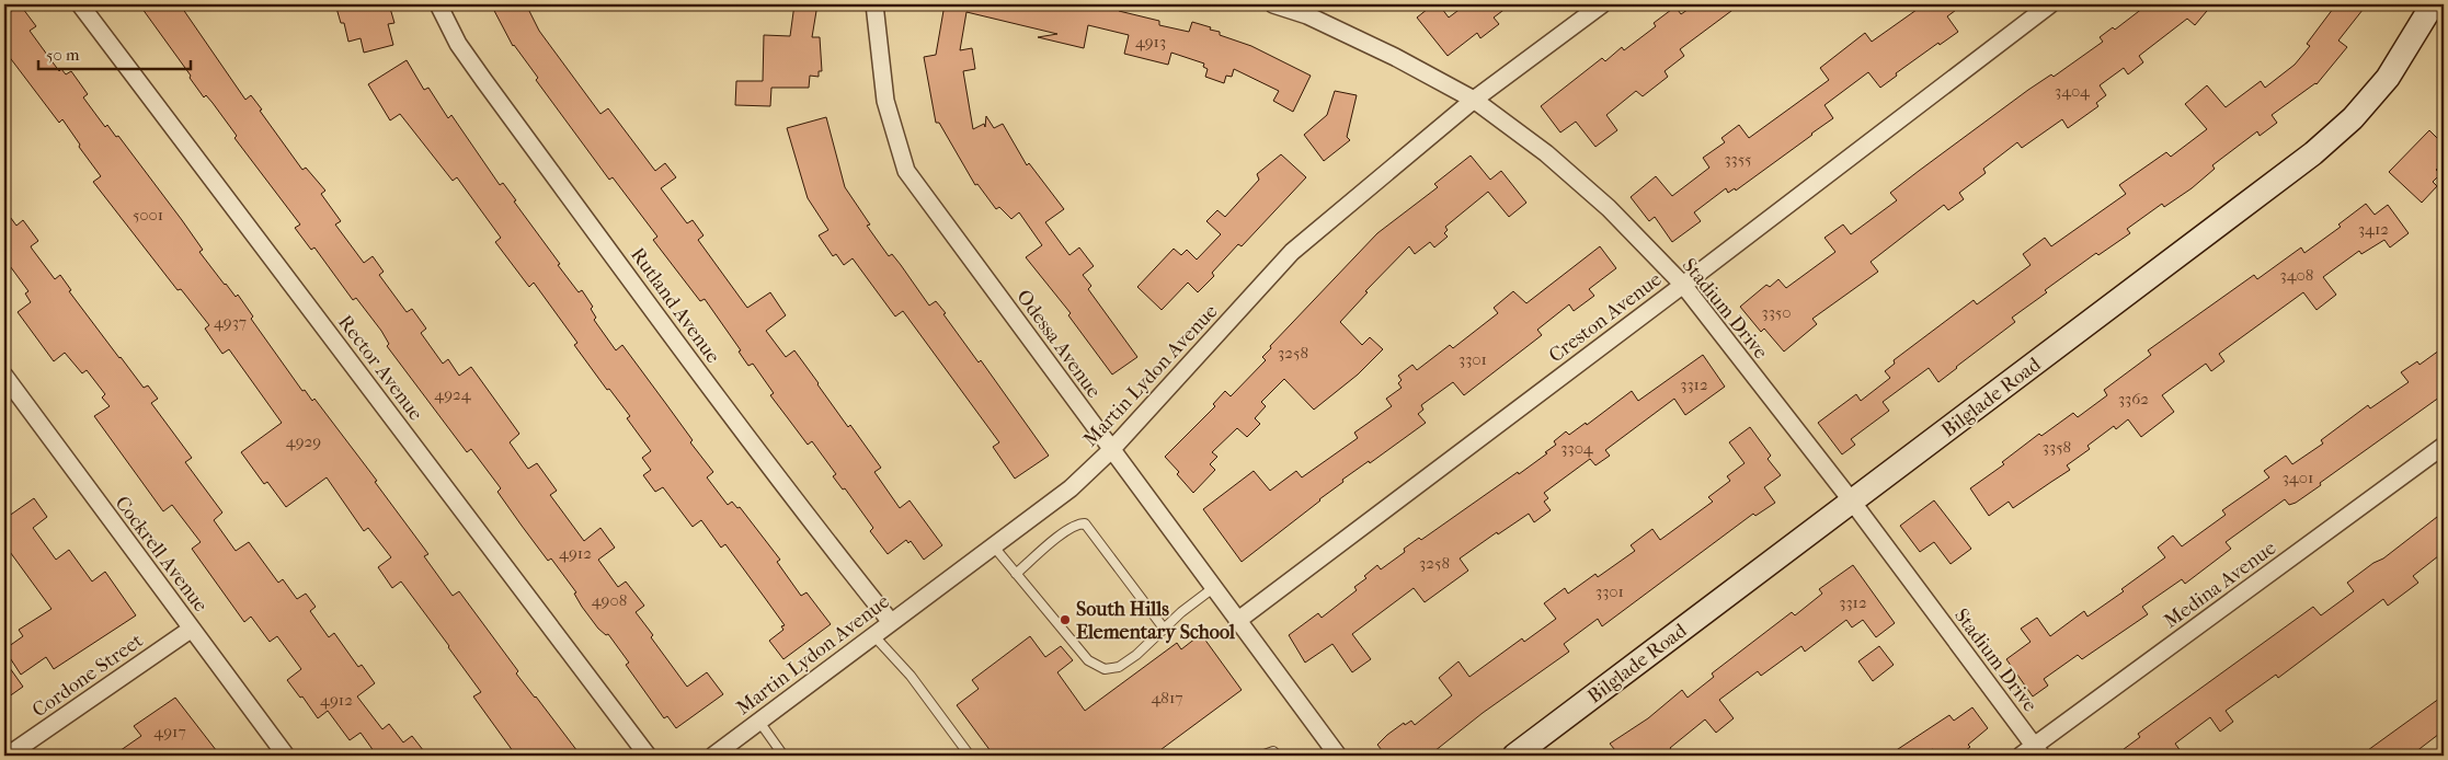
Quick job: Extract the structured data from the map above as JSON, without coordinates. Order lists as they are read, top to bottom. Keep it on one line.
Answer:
{"streets":{"street":["Rutland Avenue","Stadium Drive","Creston Avenue","Odessa Avenue","Rector Avenue","Martin Lydon Avenue","Bilglade Road","Cockrell Avenue","Medina Avenue","Cordone Street"]},"crossings":[["Rutland Avenue","Martin Lydon Avenue"],["Stadium Drive","Creston Avenue"],["Stadium Drive","Martin Lydon Avenue"],["Stadium Drive","Bilglade Road"],["Stadium Drive","Medina Avenue"],["Creston Avenue","Odessa Avenue"],["Odessa Avenue","Martin Lydon Avenue"],["Cockrell Avenue","Cordone Street"]],"places":["South Hills Elementary School"],"house_numbers":["4913","3404","3355","5001","3412","3408","3350","4937","3258","3301","3312","4924","3362","4929","3358","3304","3401","4912","3258","3301","4908","3312","4817","4912","4917"],"scale_bar":"50 m"}
